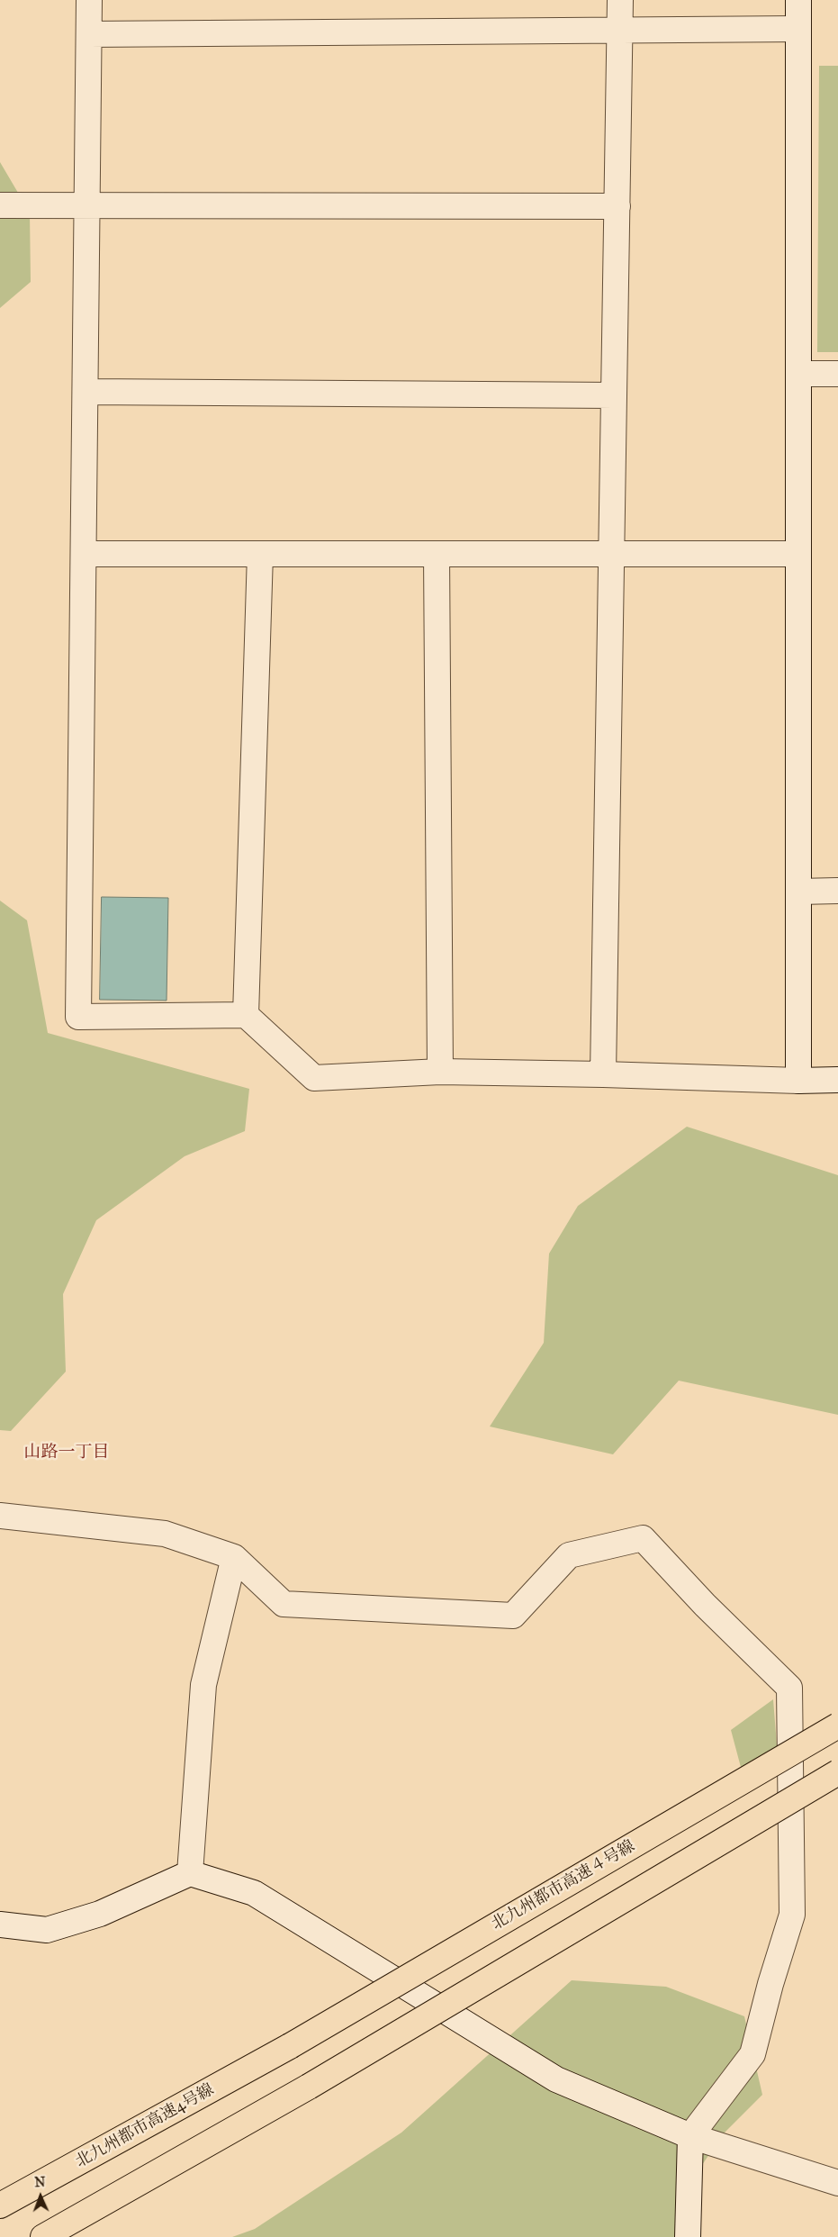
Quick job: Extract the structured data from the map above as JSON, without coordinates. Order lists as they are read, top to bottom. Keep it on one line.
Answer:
{"streets":{"highway":["北九州都市高速４号線","北九州都市高速4号線"]},"crossings":[["北九州都市高速４号線","北九州都市高速4号線"]],"districts":["山路一丁目"],"north":"top"}
